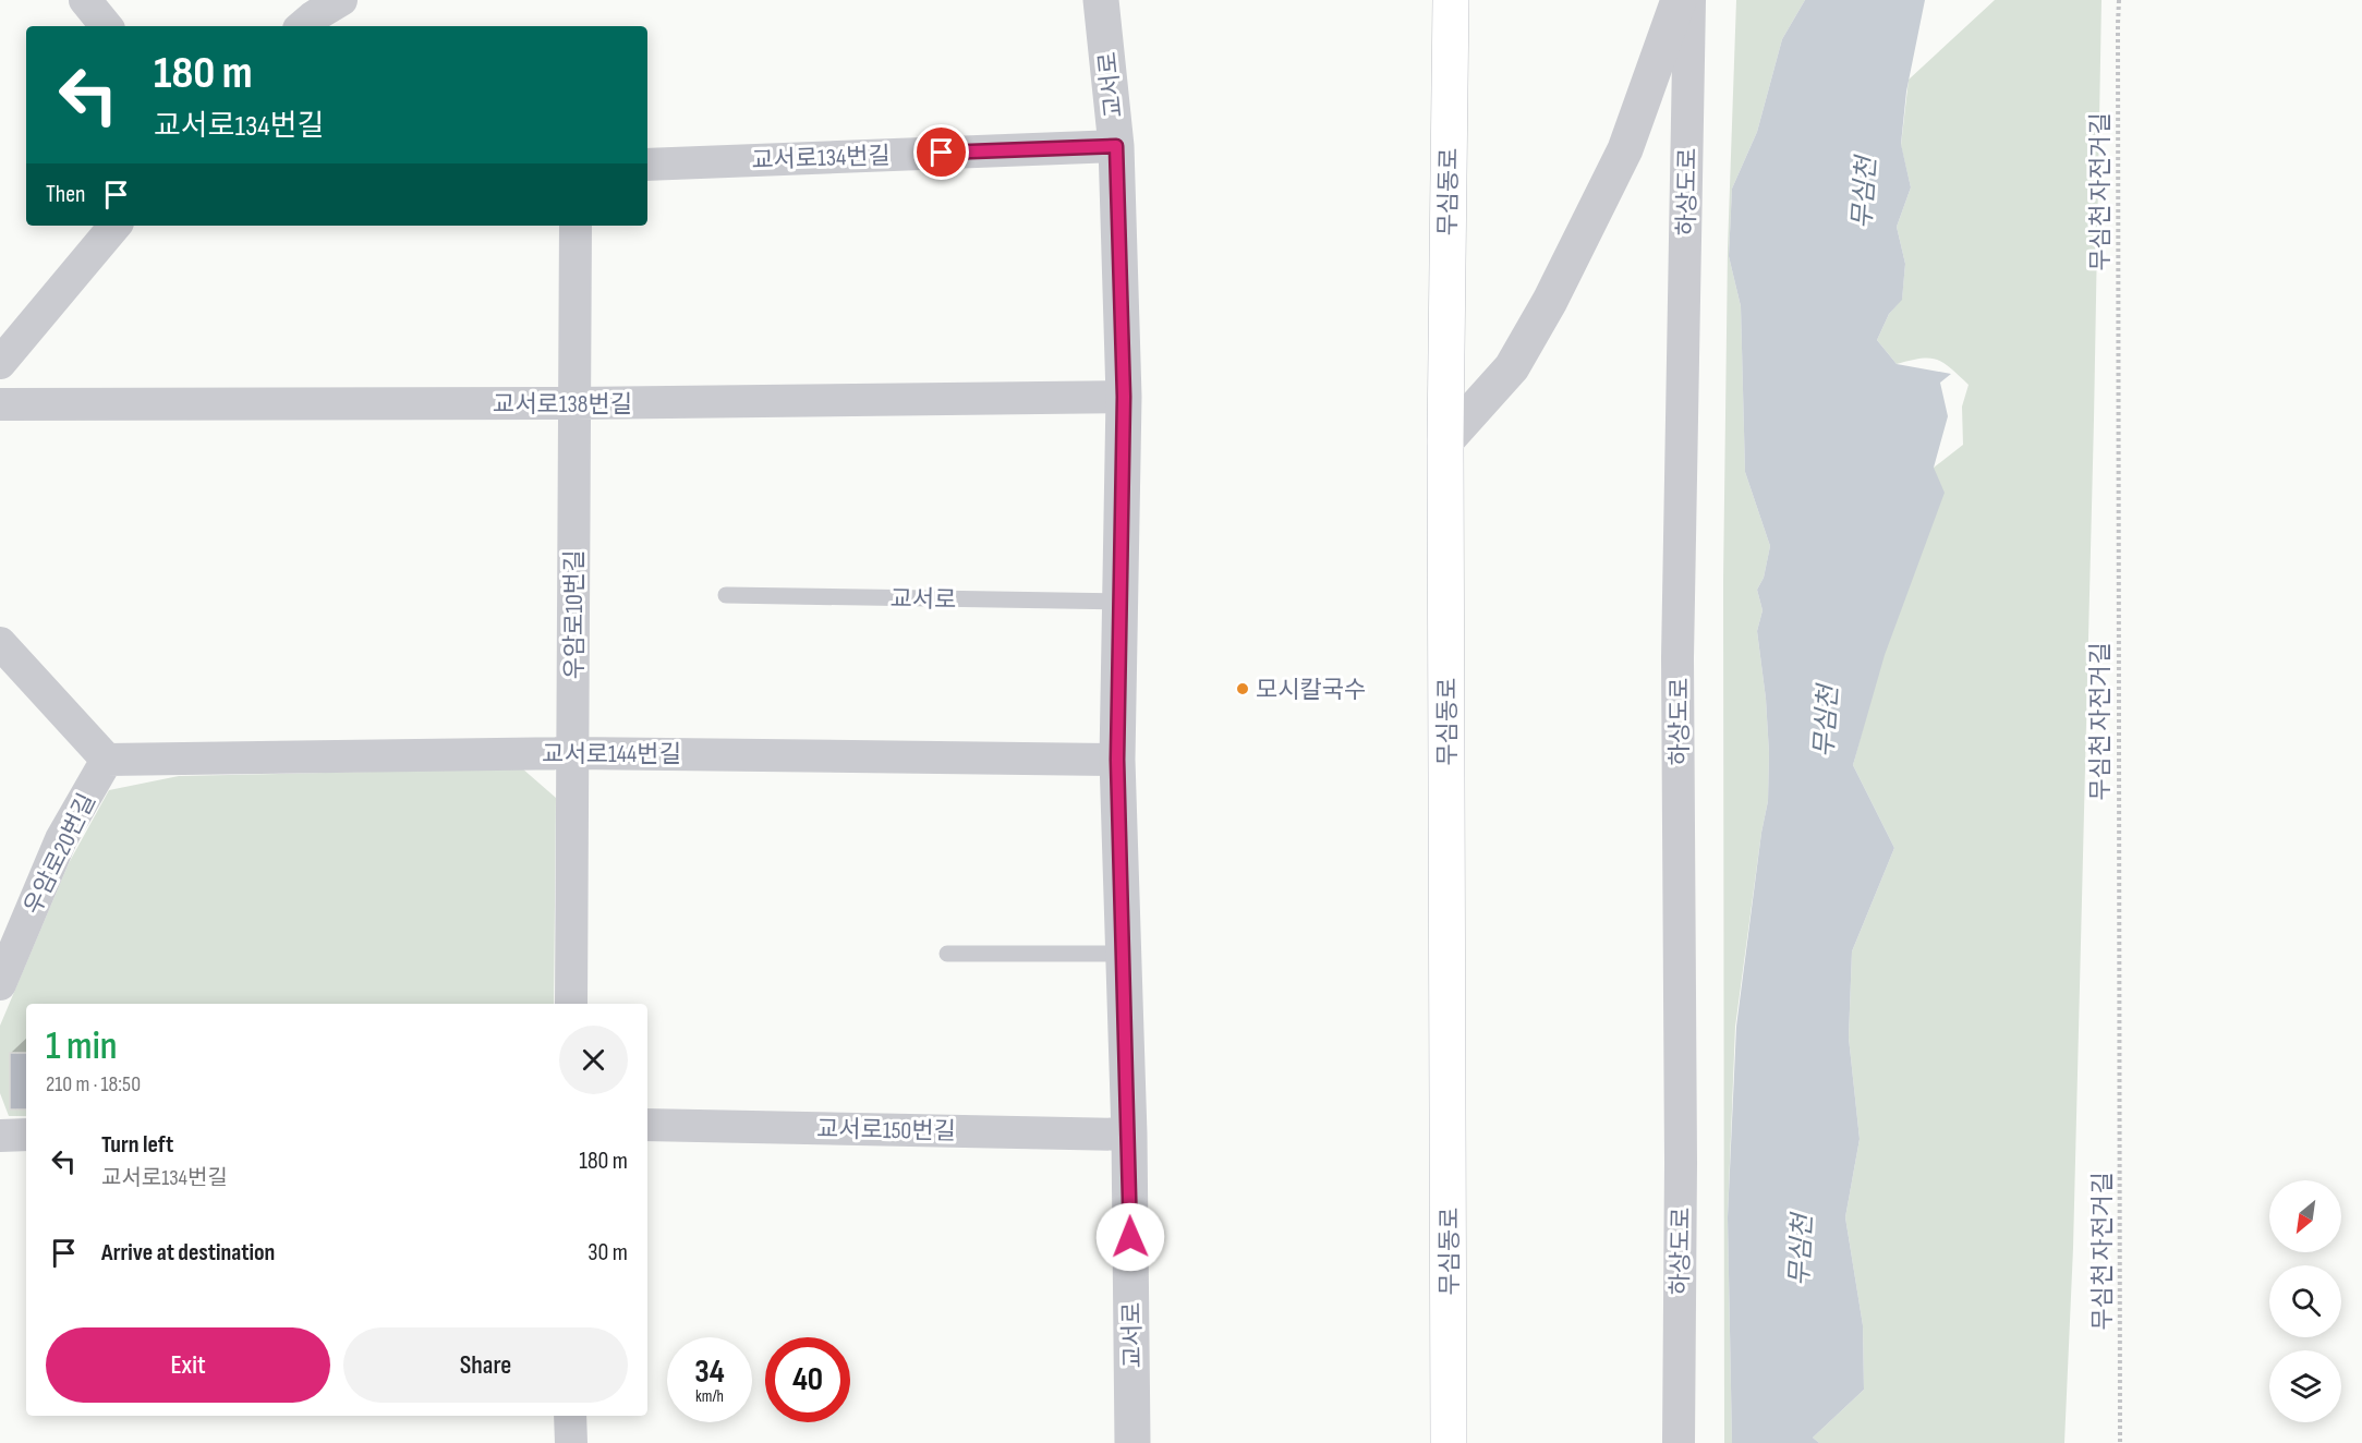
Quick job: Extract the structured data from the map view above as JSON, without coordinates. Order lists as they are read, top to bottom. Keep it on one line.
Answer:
{"streets":{"main road":["무심동로"],"street":["교서로","교서로134번길","하상도로","교서로138번길","우암로10번길","교서로144번길","우암로20번길","교서로150번길"],"path":["무심천 자전거길"]},"crossings":[["교서로","교서로134번길"],["교서로","교서로138번길"],["교서로","교서로144번길"],["교서로","교서로150번길"],["교서로138번길","우암로10번길"],["우암로10번길","교서로144번길"],["교서로144번길","우암로20번길"]],"water":["무심천"],"places":["모시칼국수"],"north":"bottom left","page":{"turn":["180 m","교서로134번길"],"then":"Then","heading":["1 min","210 m · 18:50"],"list":[{"name":"Turn left","note":"교서로134번길","value":"180 m"},{"name":"Arrive at destination","value":"30 m"}],"buttons":["Exit","Share"],"speed":"34 km/h","limit":"40"}}
